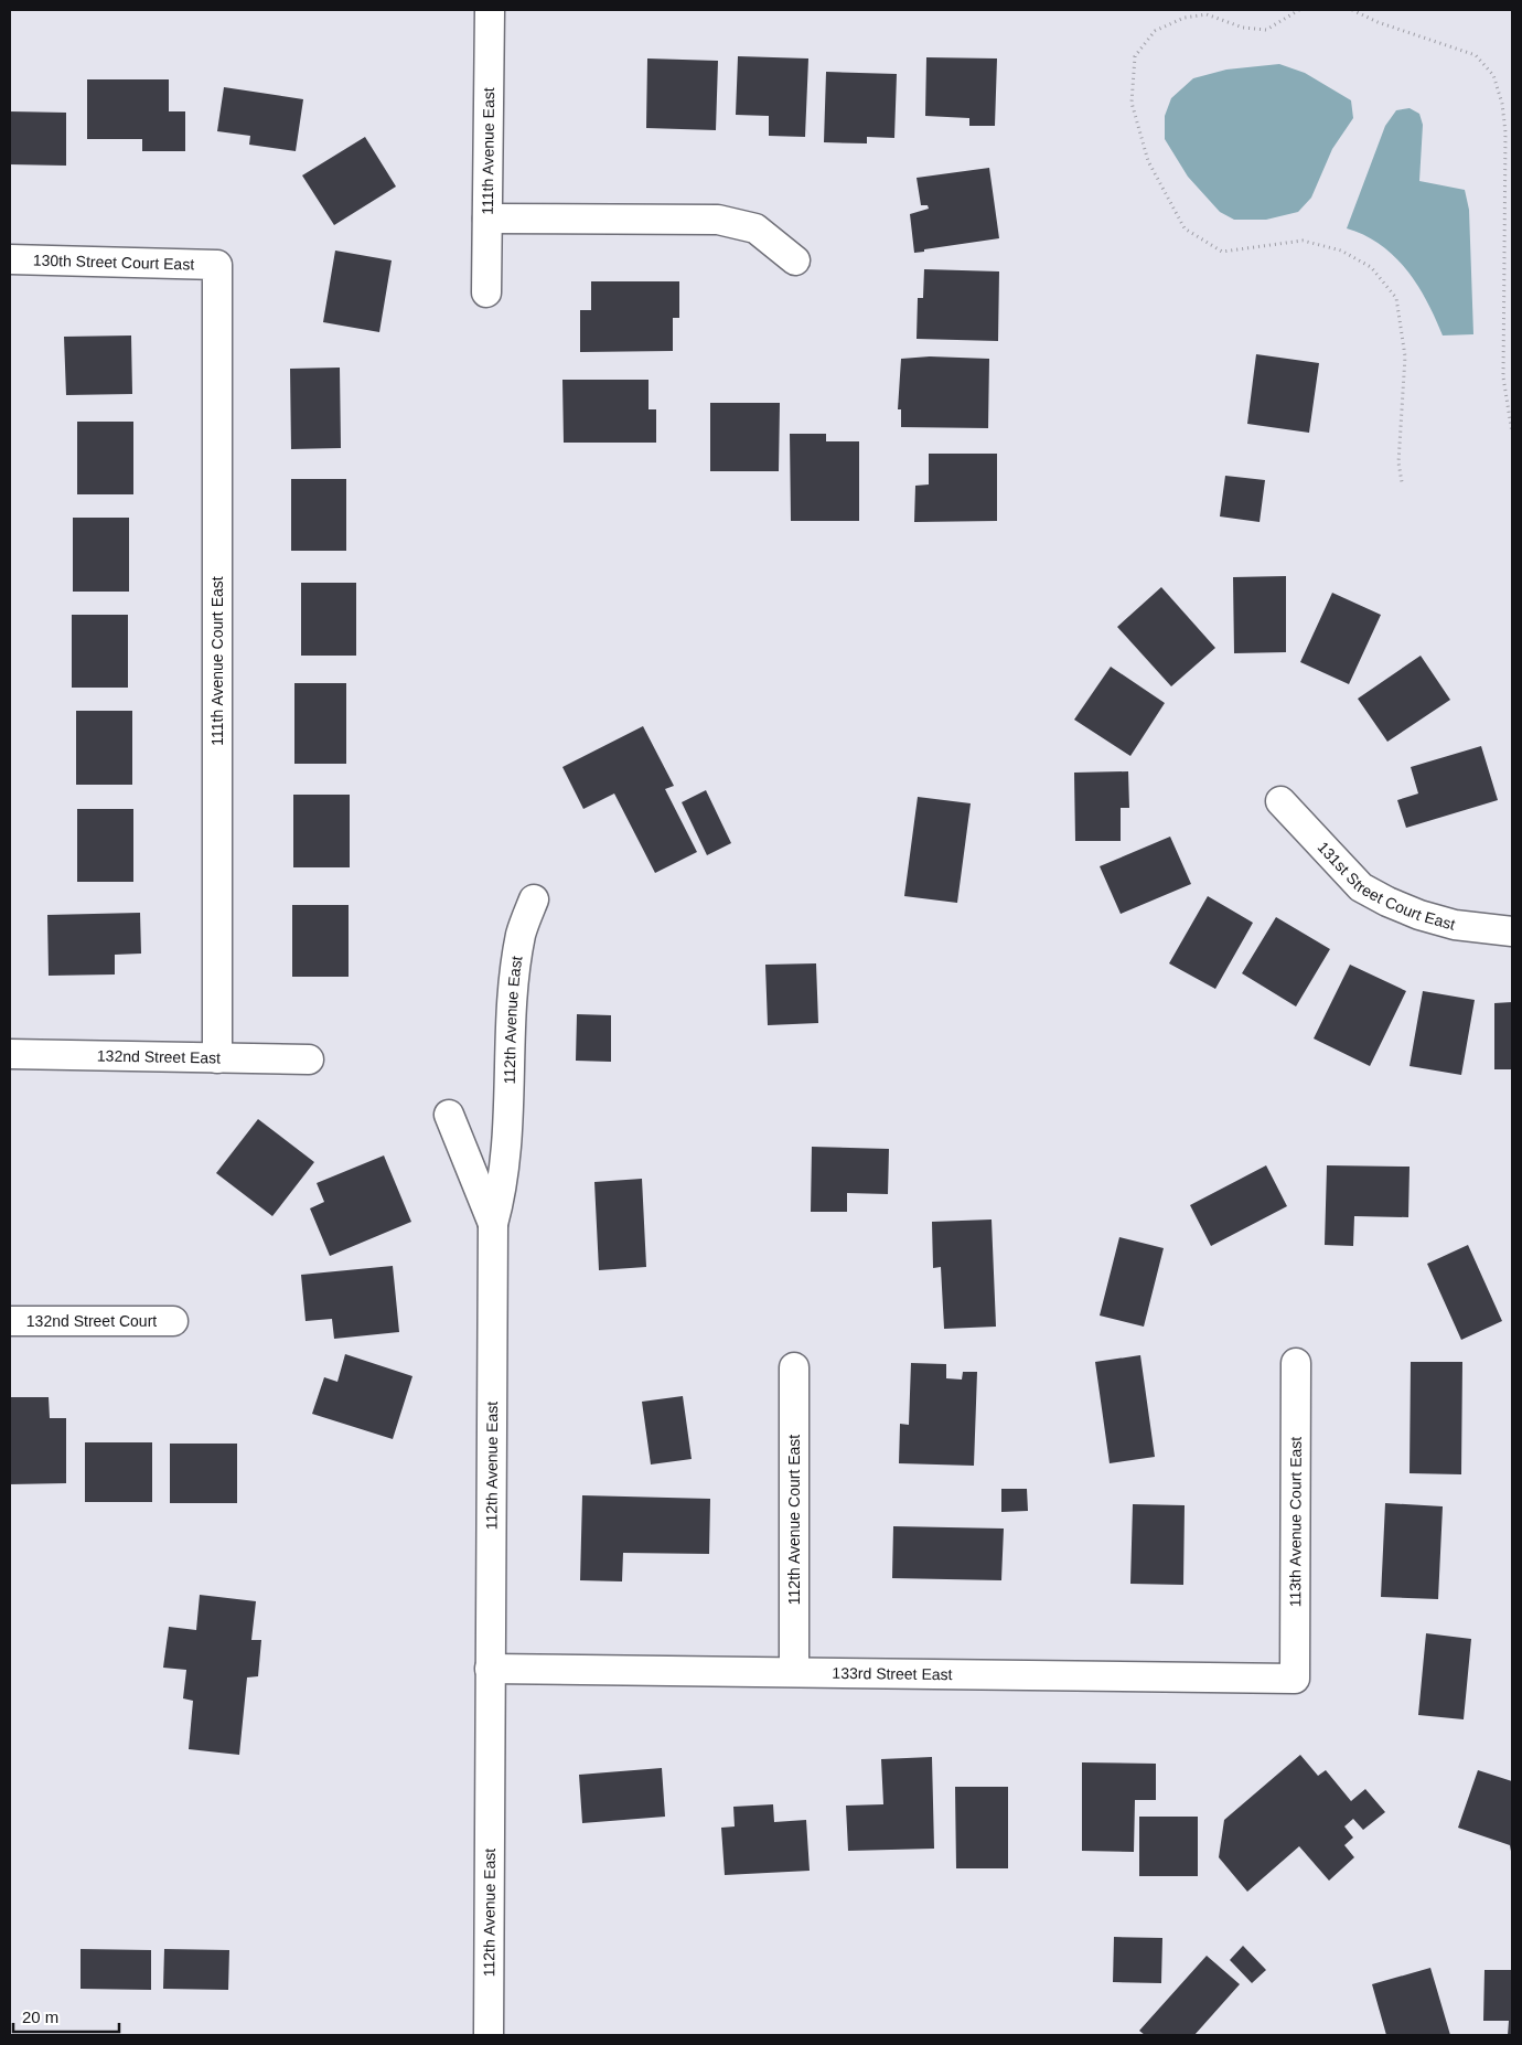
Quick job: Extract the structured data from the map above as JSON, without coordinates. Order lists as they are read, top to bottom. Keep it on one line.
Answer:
{"streets":{"street":["111th Avenue East","130th Street Court East","111th Avenue Court East","131st Street Court East","112th Avenue East","132nd Street East","132nd Street Court","112th Avenue Court East","113th Avenue Court East","133rd Street East"]},"crossings":[["130th Street Court East","111th Avenue Court East"],["111th Avenue Court East","132nd Street East"],["112th Avenue East","133rd Street East"],["112th Avenue Court East","133rd Street East"],["113th Avenue Court East","133rd Street East"]],"scale_bar":"20 m"}
